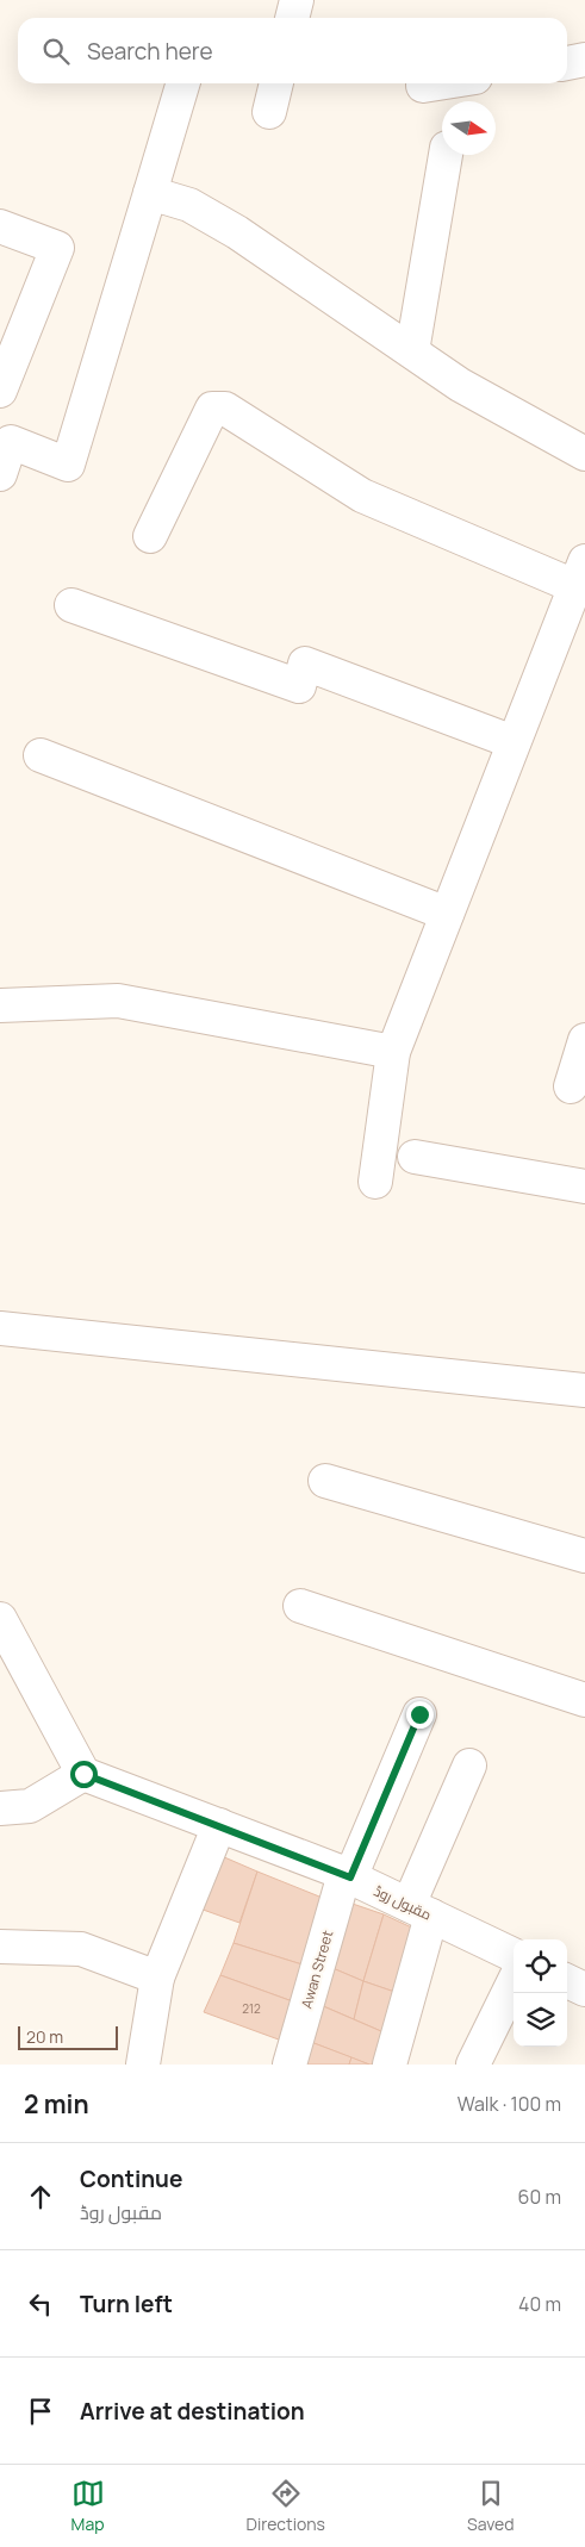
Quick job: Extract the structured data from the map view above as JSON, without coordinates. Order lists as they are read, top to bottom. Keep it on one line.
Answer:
{"streets":{"street":["مقبول روڈ","Awan Street"]},"crossings":[["مقبول روڈ","Awan Street"]],"house_numbers":["212"],"scale_bar":"20 m","north":"right","page":{"search":"Search here","scale":"20 m","heading":["2 min","Walk · 100 m"],"list":[["Continue","مقبول روڈ","60 m"],["Turn left","40 m"],"Arrive at destination"],"nav":["Map","Directions","Saved"]}}
